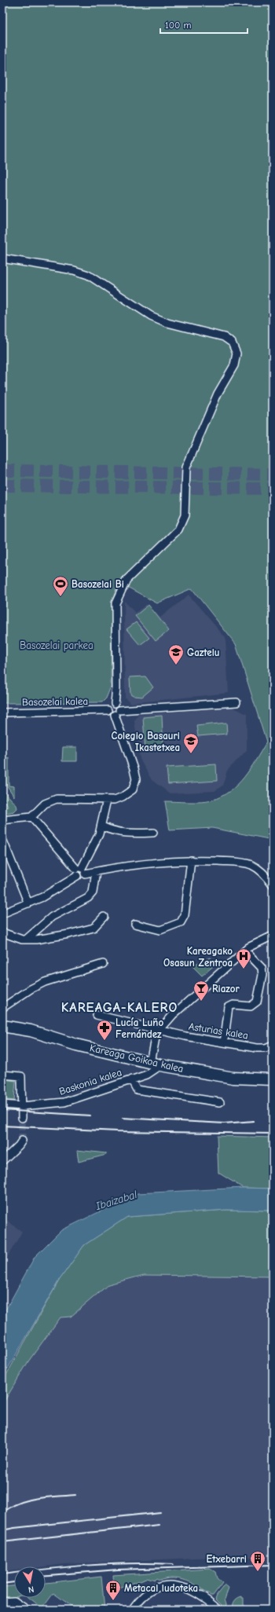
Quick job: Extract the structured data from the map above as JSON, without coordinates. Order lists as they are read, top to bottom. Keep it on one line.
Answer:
{"streets":{"main road":["Kareaga Goikoa kalea"],"street":["Basozelai kalea","Asturias kalea","Baskonia kalea"]},"crossings":[["Kareaga Goikoa kalea","Baskonia kalea"]],"districts":["KAREAGA-KALERO"],"water":["Ibaizabal"],"parks":["Basozelai parkea"],"places":{"sports":["Basozelai Bi"],"school or university":["Gaztelu","Colegio Basauri Ikastetxea"],"hospital":["Kareagako Osasun Zentroa"],"bar":["Riazor"],"pharmacy":["Lucía Luño Fernández"],"building":["Etxebarri","Metacal ludoteka"]},"scale_bar":"100 m","north":"bottom"}
